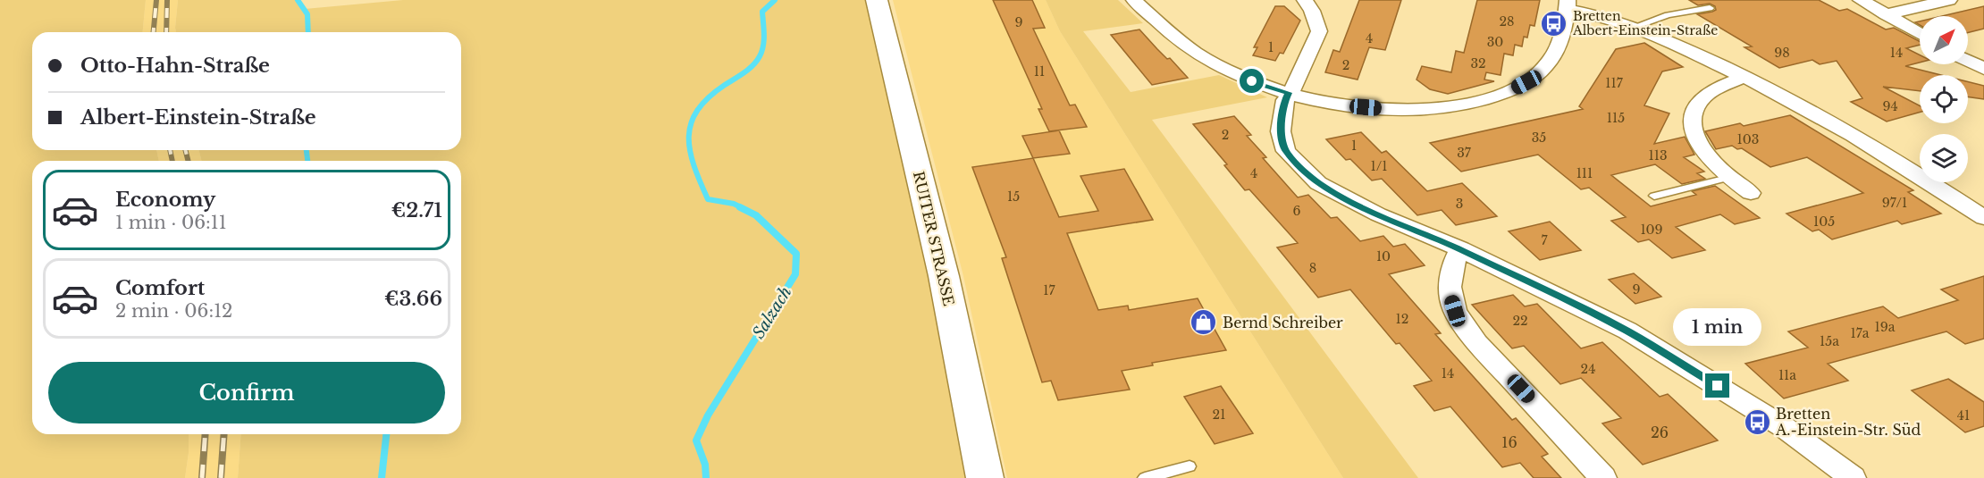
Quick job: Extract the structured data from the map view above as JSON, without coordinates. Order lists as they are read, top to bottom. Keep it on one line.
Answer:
{"streets":{"street":["RUITER STRASSE"]},"water":["Salzach"],"places":{"bus stop":["Bretten Albert-Einstein-Straße","Bretten A.-Einstein-Str. Süd"],"shop":["Bernd Schreiber"]},"house_numbers":["28","9","4","30","1","98","14","32","2","11","117","94","115","2","35","103","1","37","113","1/1","4","111","15","97/1","3","6","105","109","7","10","8","9","17","12","22","19a","17a","15a","24","14","11a","21","41","26","16"],"north":"top right","page":{"banner":["Otto-Hahn-Straße","Albert-Einstein-Straße"],"list":[{"name":"Economy","note":"1 min · 06:11","value":"€2.71"},{"name":"Comfort","note":"2 min · 06:12","value":"€3.66"}],"bubble":"1 min","buttons":"Confirm"}}
